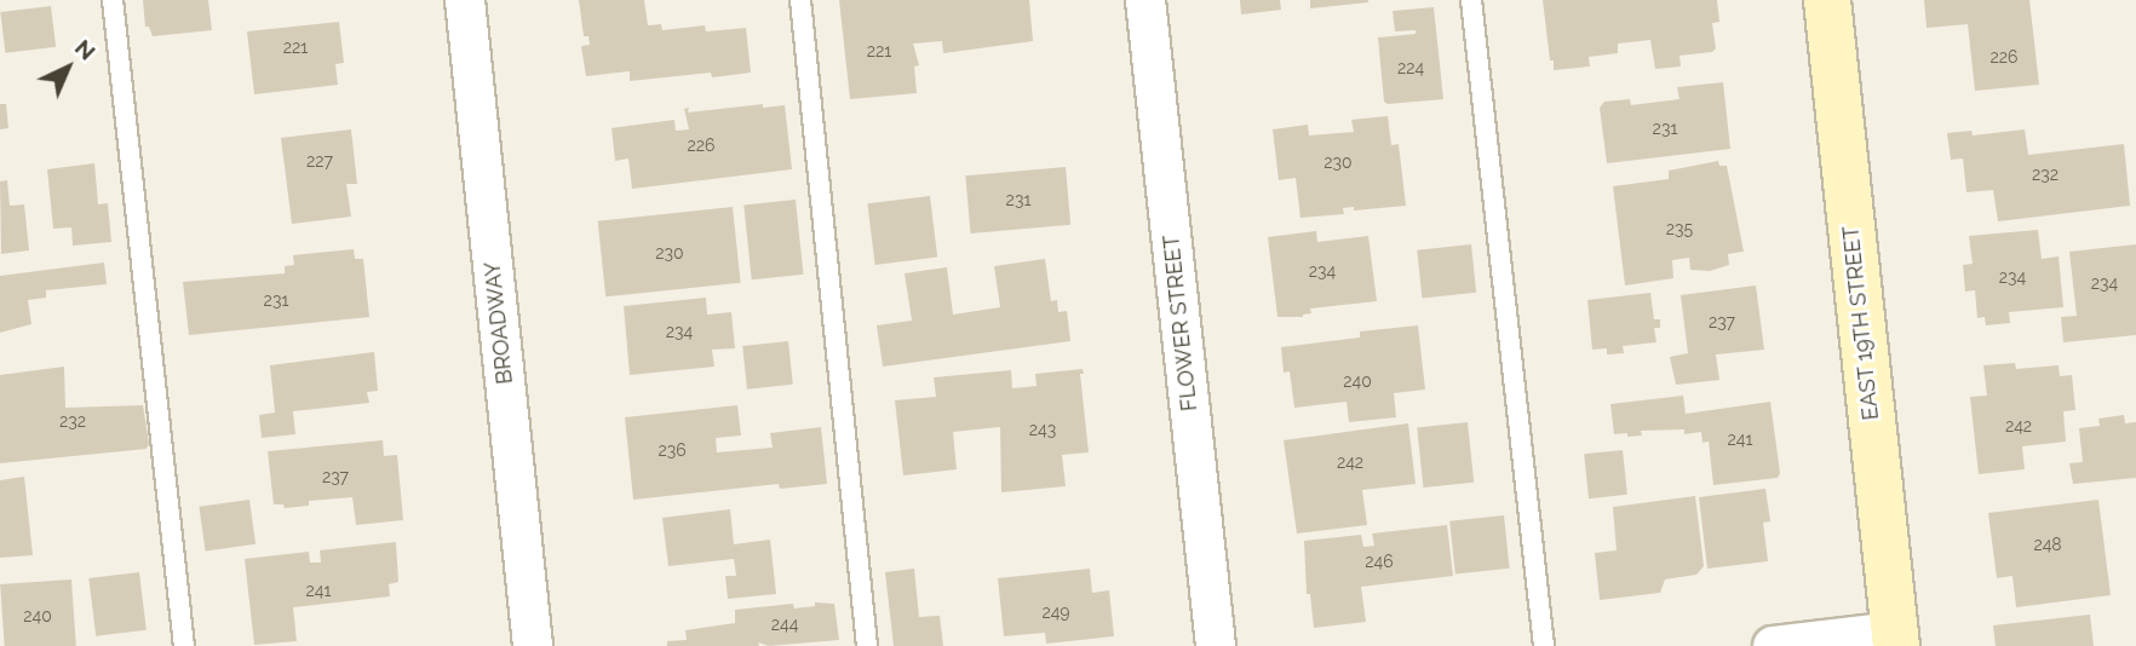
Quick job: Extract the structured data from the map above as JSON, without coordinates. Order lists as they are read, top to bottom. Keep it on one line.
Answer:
{"streets":{"street":["BROADWAY","FLOWER STREET","EAST 19TH STREET"]},"house_numbers":["221","221","226","224","231","226","227","230","232","231","235","230","234","234","234","231","237","234","240","232","242","243","241","236","242","237","248","246","241","249","240","244"],"north":"top right"}
